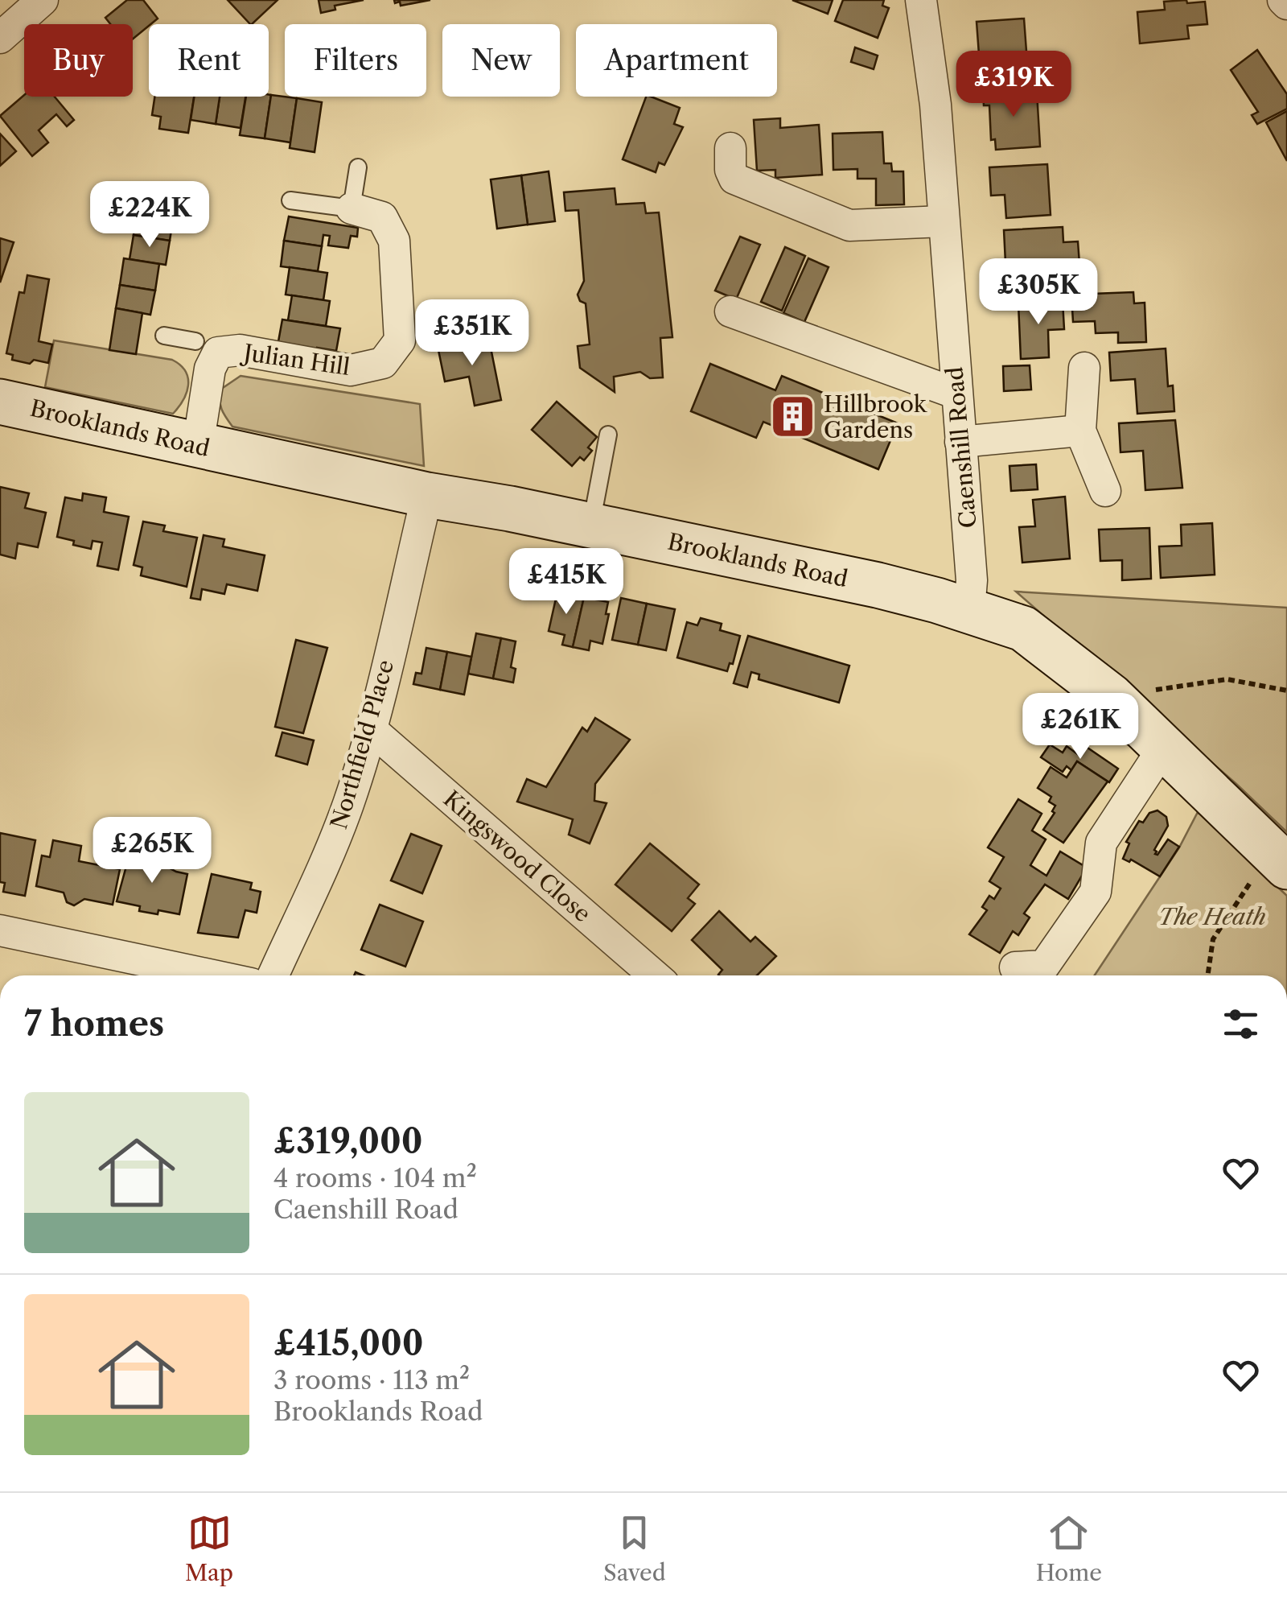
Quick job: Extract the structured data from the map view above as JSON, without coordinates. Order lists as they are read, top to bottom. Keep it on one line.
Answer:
{"streets":{"main road":["Brooklands Road"],"street":["Julian Hill","Caenshill Road","Northfield Place","Kingswood Close"]},"crossings":[["Julian Hill","Brooklands Road"],["Brooklands Road","Caenshill Road"],["Brooklands Road","Northfield Place"],["Northfield Place","Kingswood Close"]],"parks":["The Heath"],"places":{"building":["Hillbrook Gardens"]},"page":{"chip":["Buy","Rent","Filters","New","Apartment"],"price":["£319K","£224K","£305K","£351K","£415K","£261K","£265K"],"heading":"7 homes","list":[{"name":"£319,000","note":"4 rooms · 104 m² · Caenshill Road"},{"name":"£415,000","note":"3 rooms · 113 m² · Brooklands Road"}],"tabs":["Map","Saved","Home"]}}
